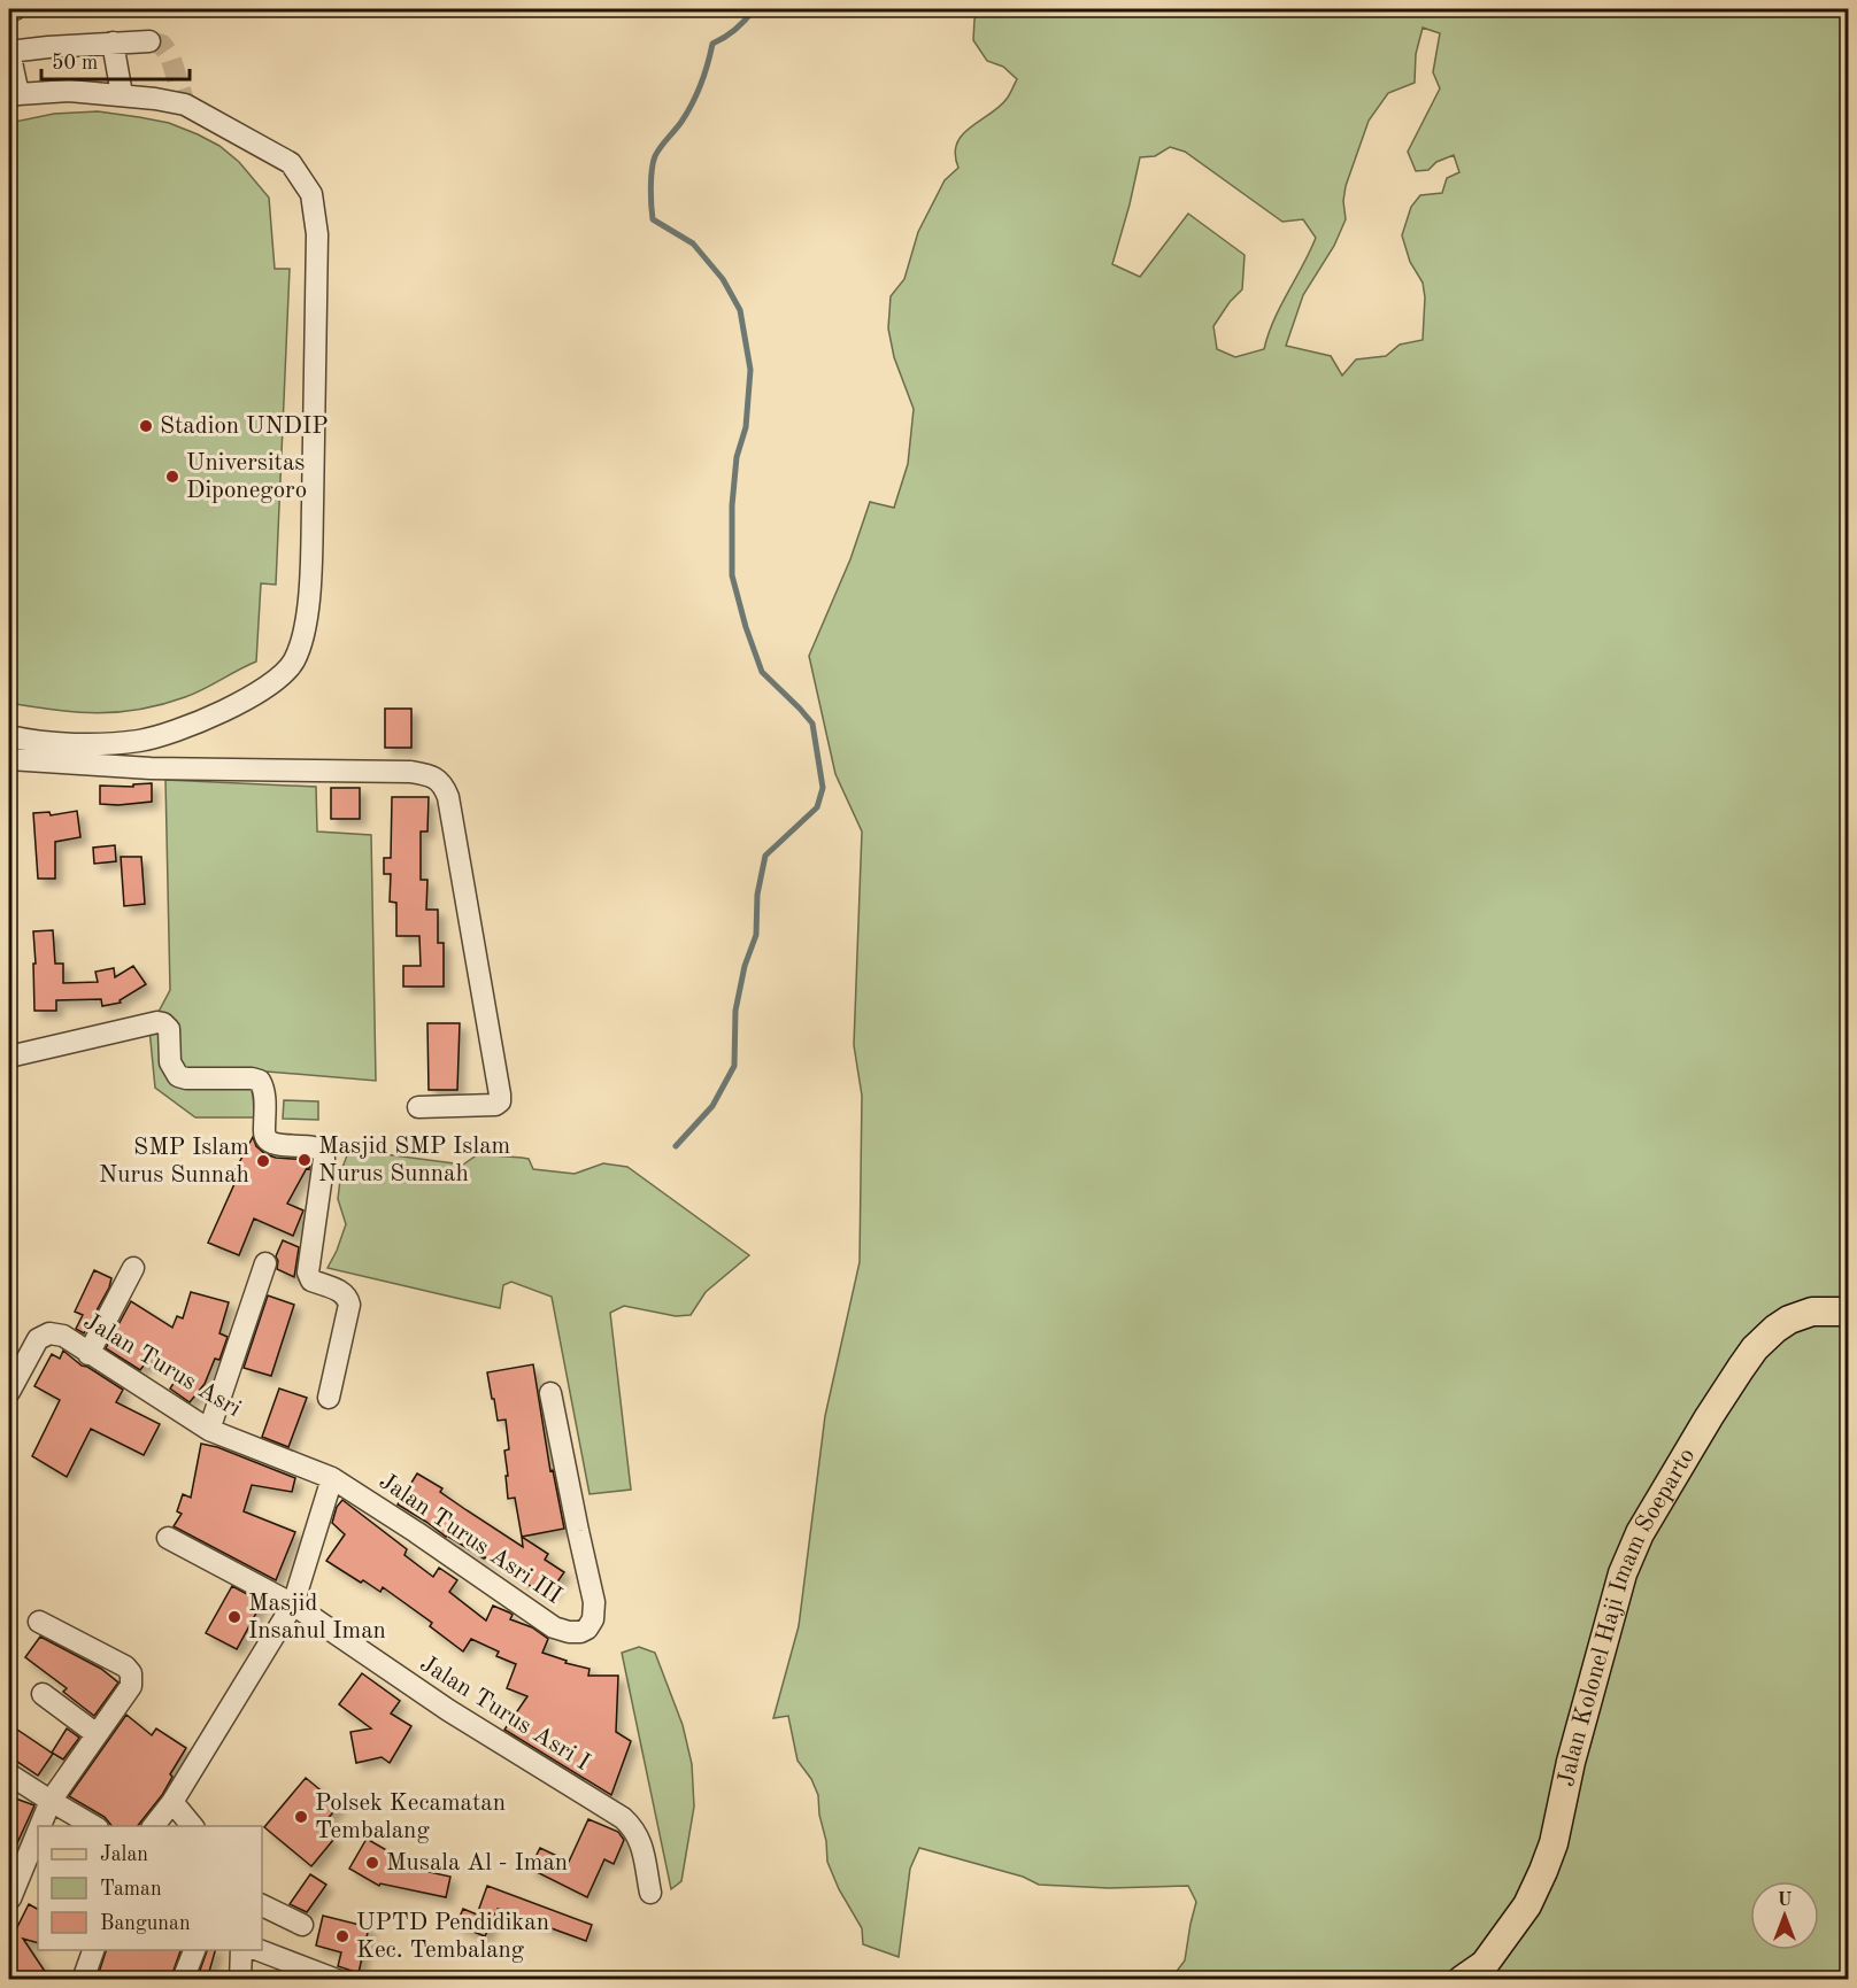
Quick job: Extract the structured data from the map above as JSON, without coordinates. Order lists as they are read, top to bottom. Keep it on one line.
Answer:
{"streets":{"main road":["Jalan Kolonel Haji Imam Soeparto"],"street":["Jalan Turus Asri","Jalan Turus Asri III","Jalan Turus Asri I"]},"crossings":[["Jalan Turus Asri","Jalan Turus Asri III"]],"places":["Stadion UNDIP","Universitas Diponegoro","Masjid SMP Islam Nurus Sunnah","SMP Islam Nurus Sunnah","Masjid Insanul Iman","Polsek Kecamatan Tembalang","Musala Al - Iman","UPTD Pendidikan Kec. Tembalang"],"legend":["Jalan","Taman","Bangunan"],"scale_bar":"50 m","north":"top"}
